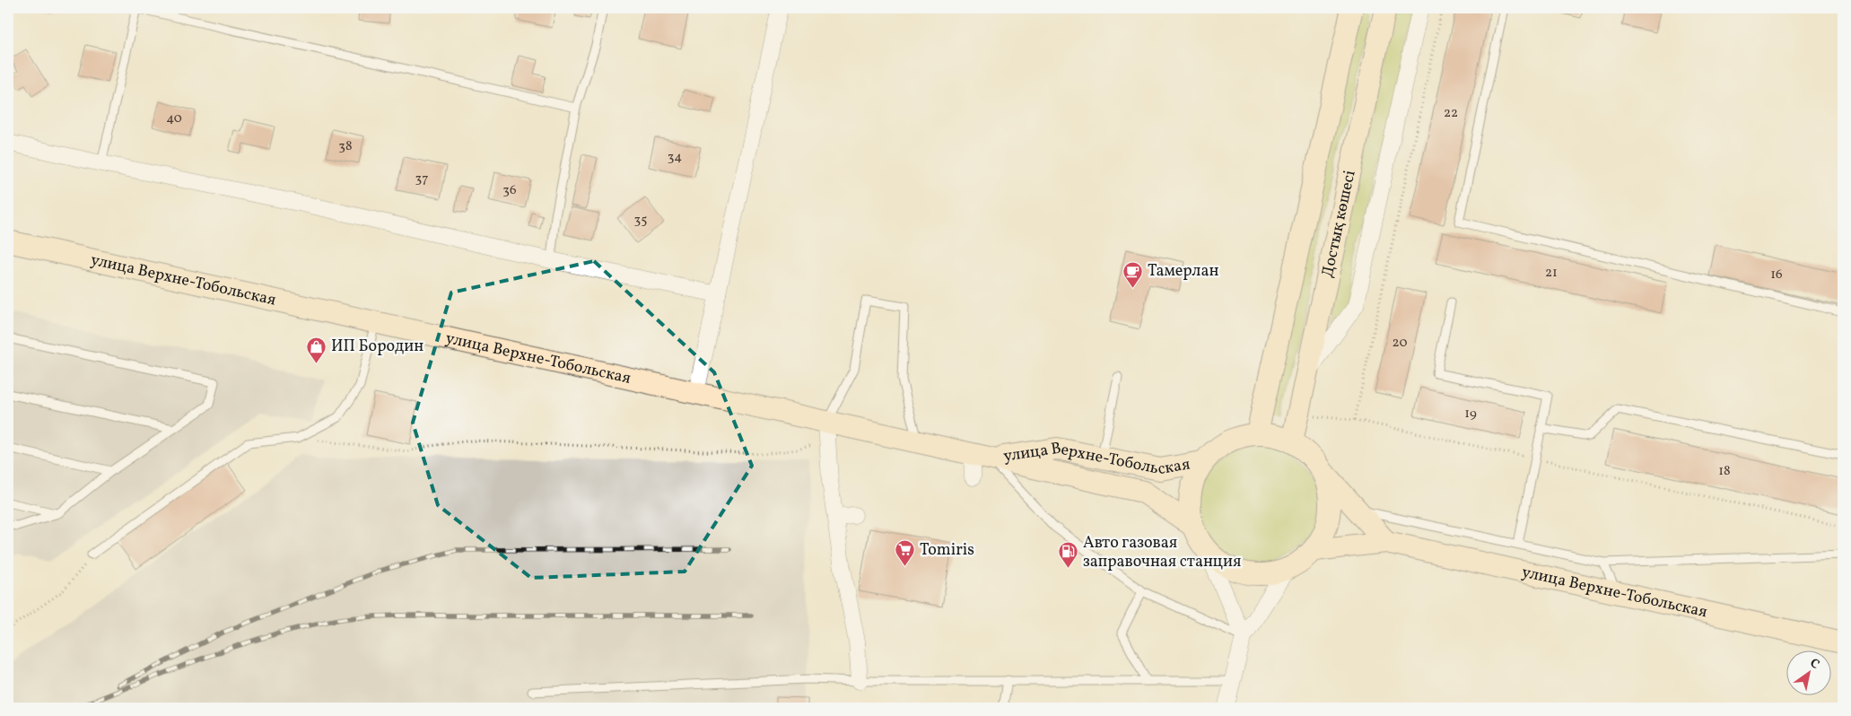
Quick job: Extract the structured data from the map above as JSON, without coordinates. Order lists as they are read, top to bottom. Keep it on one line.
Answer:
{"streets":{"street":["Достық көшесі","улица Верхне-Тобольская"]},"crossings":[["Достық көшесі","улица Верхне-Тобольская"]],"places":{"cafe":["Тамерлан"],"shop":["ИП Бородин"],"supermarket":["Tomiris"],"fuel station":["Авто газовая заправочная станция"]},"house_numbers":["22","40","38","34","37","36","35","21","16","20","19","18"],"north":"top right"}
